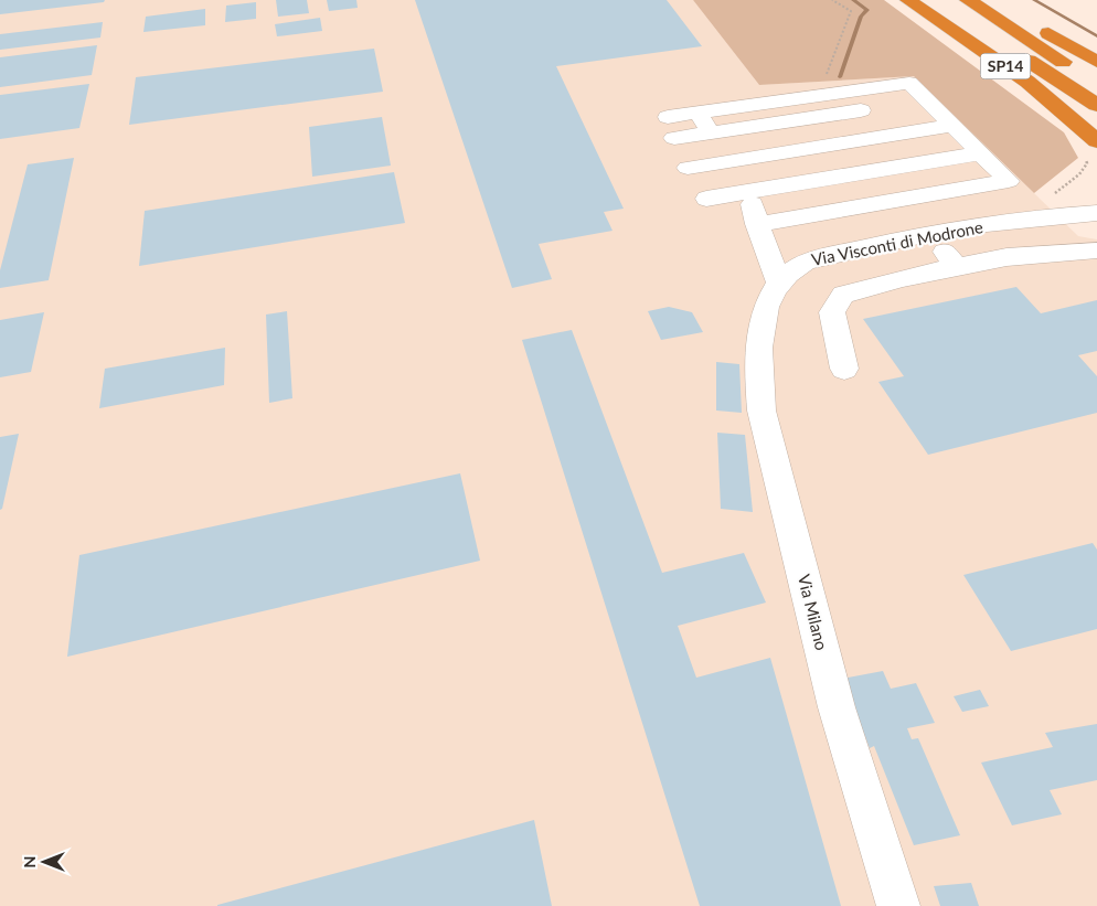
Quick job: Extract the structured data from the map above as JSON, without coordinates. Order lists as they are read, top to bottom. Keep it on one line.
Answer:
{"streets":{"highway":["SP14"],"street":["Via Visconti di Modrone","Via Milano"]},"crossings":[["Via Visconti di Modrone","Via Milano"]],"north":"left"}
